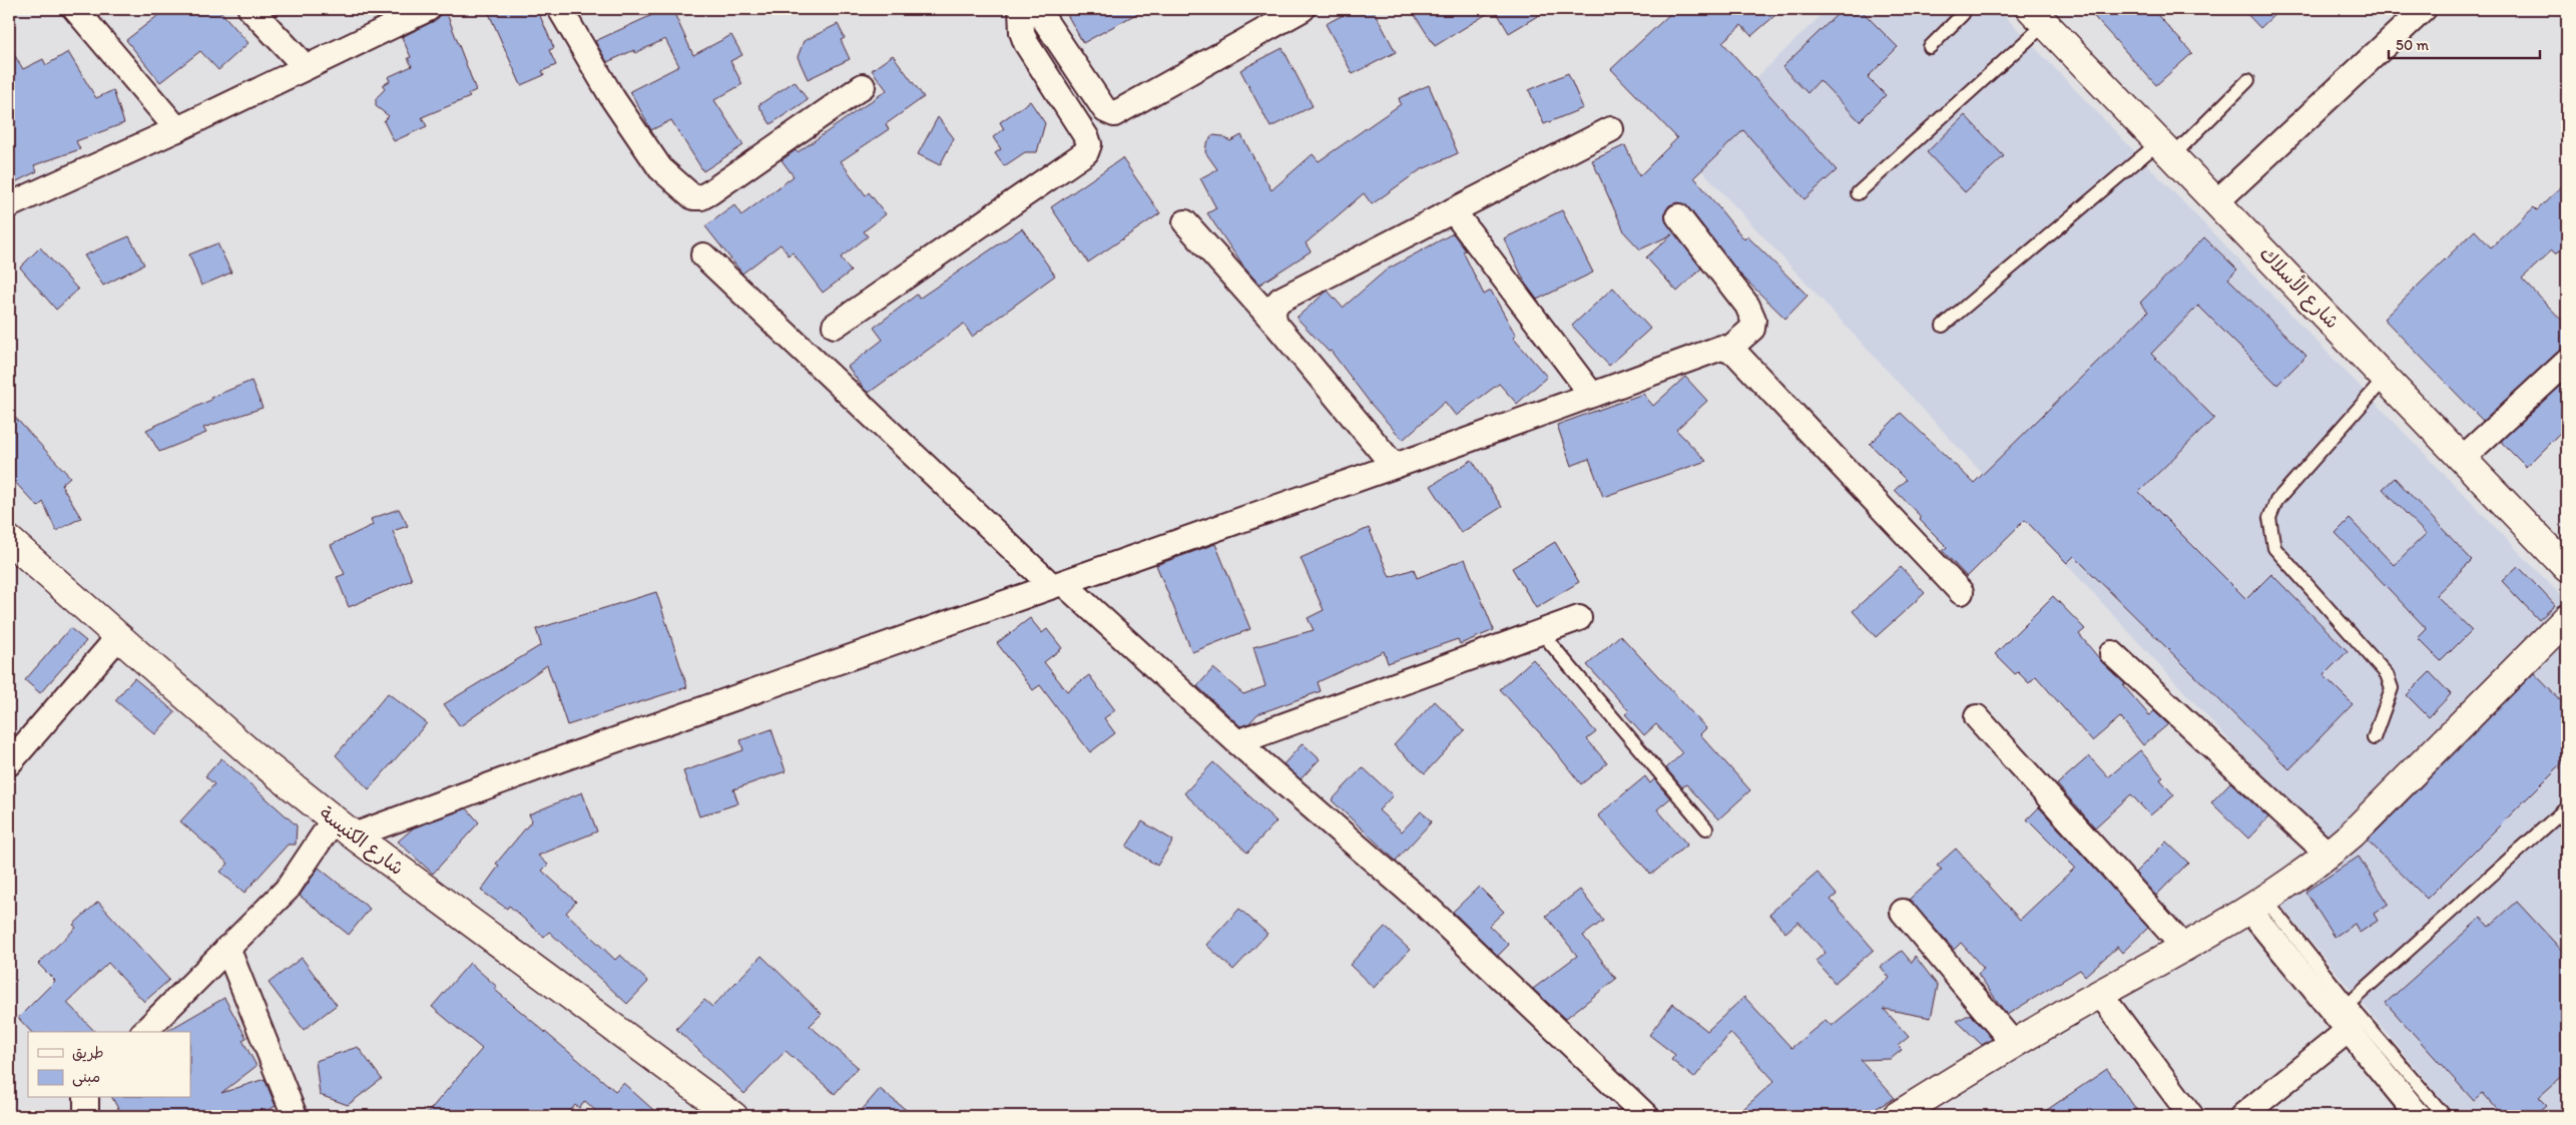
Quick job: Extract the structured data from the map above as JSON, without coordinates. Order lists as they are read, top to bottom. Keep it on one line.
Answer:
{"streets":{"street":["شارع الأسلاك","شارع الكنيسة"]},"legend":["طريق","مبنى"],"scale_bar":"50 m"}
